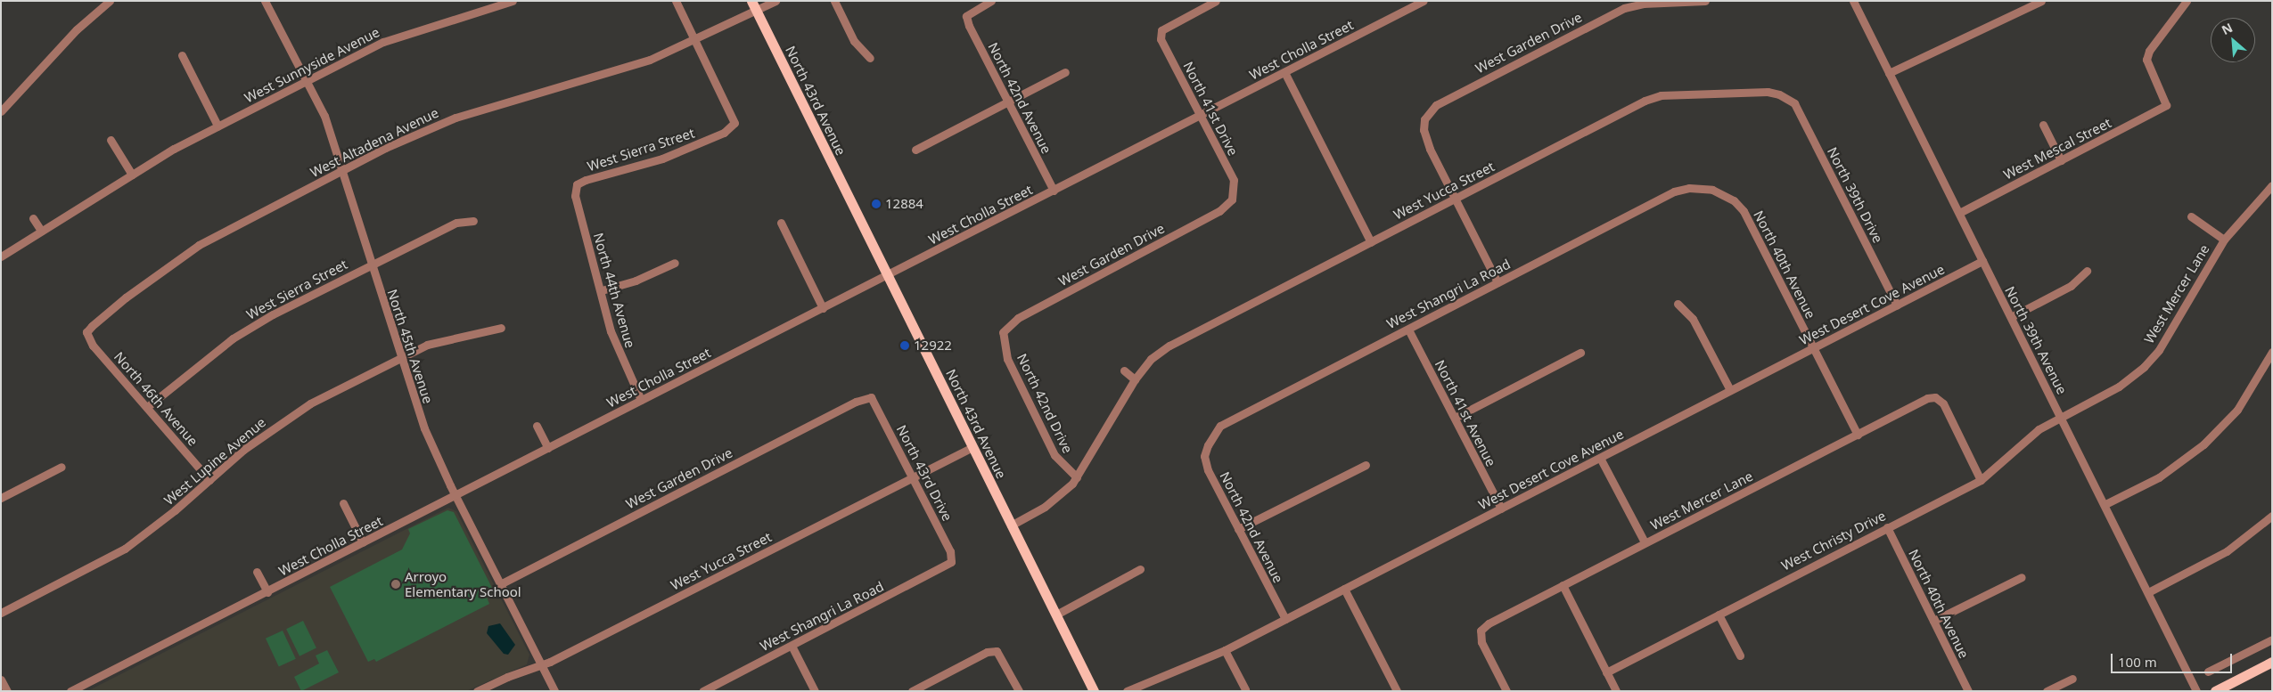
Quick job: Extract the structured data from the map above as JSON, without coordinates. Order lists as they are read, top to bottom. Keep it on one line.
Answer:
{"streets":{"main road":["North 43rd Avenue"],"street":["West Garden Drive","West Cholla Street","West Sunnyside Avenue","North 42nd Avenue","North 41st Drive","West Altadena Avenue","West Mescal Street","West Sierra Street","West Yucca Street","North 39th Drive","North 40th Avenue","North 44th Avenue","West Shangri La Road","West Mercer Lane","West Desert Cove Avenue","North 39th Avenue","North 45th Avenue","North 46th Avenue","North 42nd Drive","North 41st Avenue","West Lupine Avenue","North 43rd Drive","West Christy Drive"]},"crossings":[["West Garden Drive","North 41st Drive"],["West Garden Drive","West Yucca Street"],["West Garden Drive","North 45th Avenue"],["West Garden Drive","North 42nd Drive"],["West Garden Drive","North 43rd Drive"],["West Cholla Street","North 42nd Avenue"],["West Cholla Street","North 43rd Avenue"],["West Cholla Street","North 41st Drive"],["West Cholla Street","North 44th Avenue"],["West Cholla Street","North 45th Avenue"],["West Sunnyside Avenue","North 45th Avenue"],["North 42nd Avenue","West Shangri La Road"],["North 42nd Avenue","West Desert Cove Avenue"],["North 43rd Avenue","West Altadena Avenue"],["North 43rd Avenue","West Yucca Street"],["West Altadena Avenue","West Sierra Street"],["West Altadena Avenue","North 45th Avenue"],["West Altadena Avenue","North 46th Avenue"],["West Mescal Street","North 39th Avenue"],["West Sierra Street","North 44th Avenue"],["West Sierra Street","North 45th Avenue"],["West Sierra Street","North 46th Avenue"],["West Yucca Street","North 39th Drive"],["West Yucca Street","North 45th Avenue"],["West Yucca Street","North 42nd Drive"],["West Yucca Street","North 43rd Drive"],["North 39th Drive","West Desert Cove Avenue"],["North 40th Avenue","West Shangri La Road"],["North 40th Avenue","West Mercer Lane"],["North 40th Avenue","West Desert Cove Avenue"],["North 40th Avenue","West Christy Drive"],["West Shangri La Road","North 41st Avenue"],["West Shangri La Road","North 43rd Drive"],["West Mercer Lane","North 39th Avenue"],["West Mercer Lane","West Christy Drive"],["West Desert Cove Avenue","North 39th Avenue"],["West Desert Cove Avenue","North 41st Avenue"],["North 39th Avenue","West Christy Drive"],["North 45th Avenue","West Lupine Avenue"],["North 46th Avenue","West Lupine Avenue"]],"places":["12884","12922","Arroyo Elementary School"],"scale_bar":"100 m","north":"top left"}
